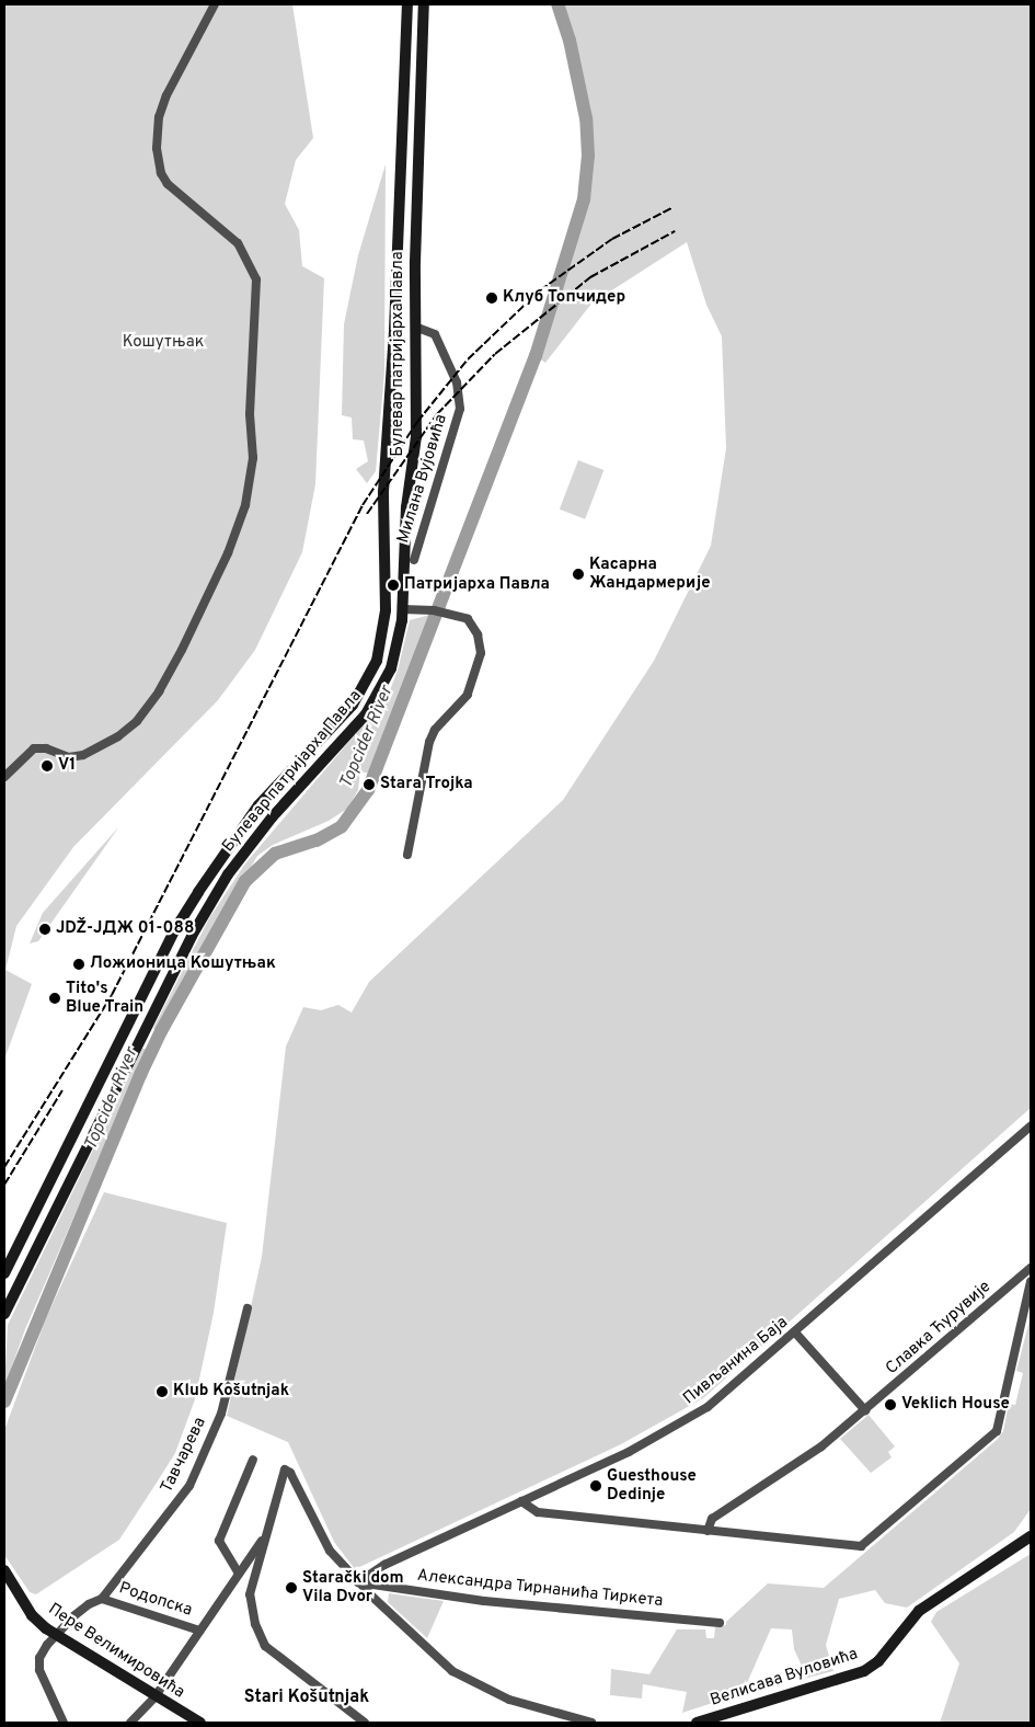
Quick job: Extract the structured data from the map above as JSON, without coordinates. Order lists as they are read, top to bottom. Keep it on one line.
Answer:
{"streets":{"main road":["Булевар патријарха Павла","Пере Велимировића","Велисава Вуловића"],"street":["Милана Вујовића","Славка Ћурувије","Пивљанина Баја","Тавчарева","Александра Тирнанића Тиркета","Родопска"]},"crossings":[["Булевар патријарха Павла","Милана Вујовића"],["Пивљанина Баја","Александра Тирнанића Тиркета"],["Тавчарева","Родопска"],["Тавчарева","Пере Велимировића"]],"districts":["Stari Košutnjak"],"water":["Topcider River"],"parks":["Кошутњак"],"places":["Клуб Топчидер","Касарна Жандармерије","Патријарха Павла","V1","Stara Trojka","JDŽ-JДЖ 01-088","Ложионица Кошутњак","Tito's Blue Train","Klub Košutnjak","Veklich House","Guesthouse Dedinje","Starački dom Vila Dvor"]}
